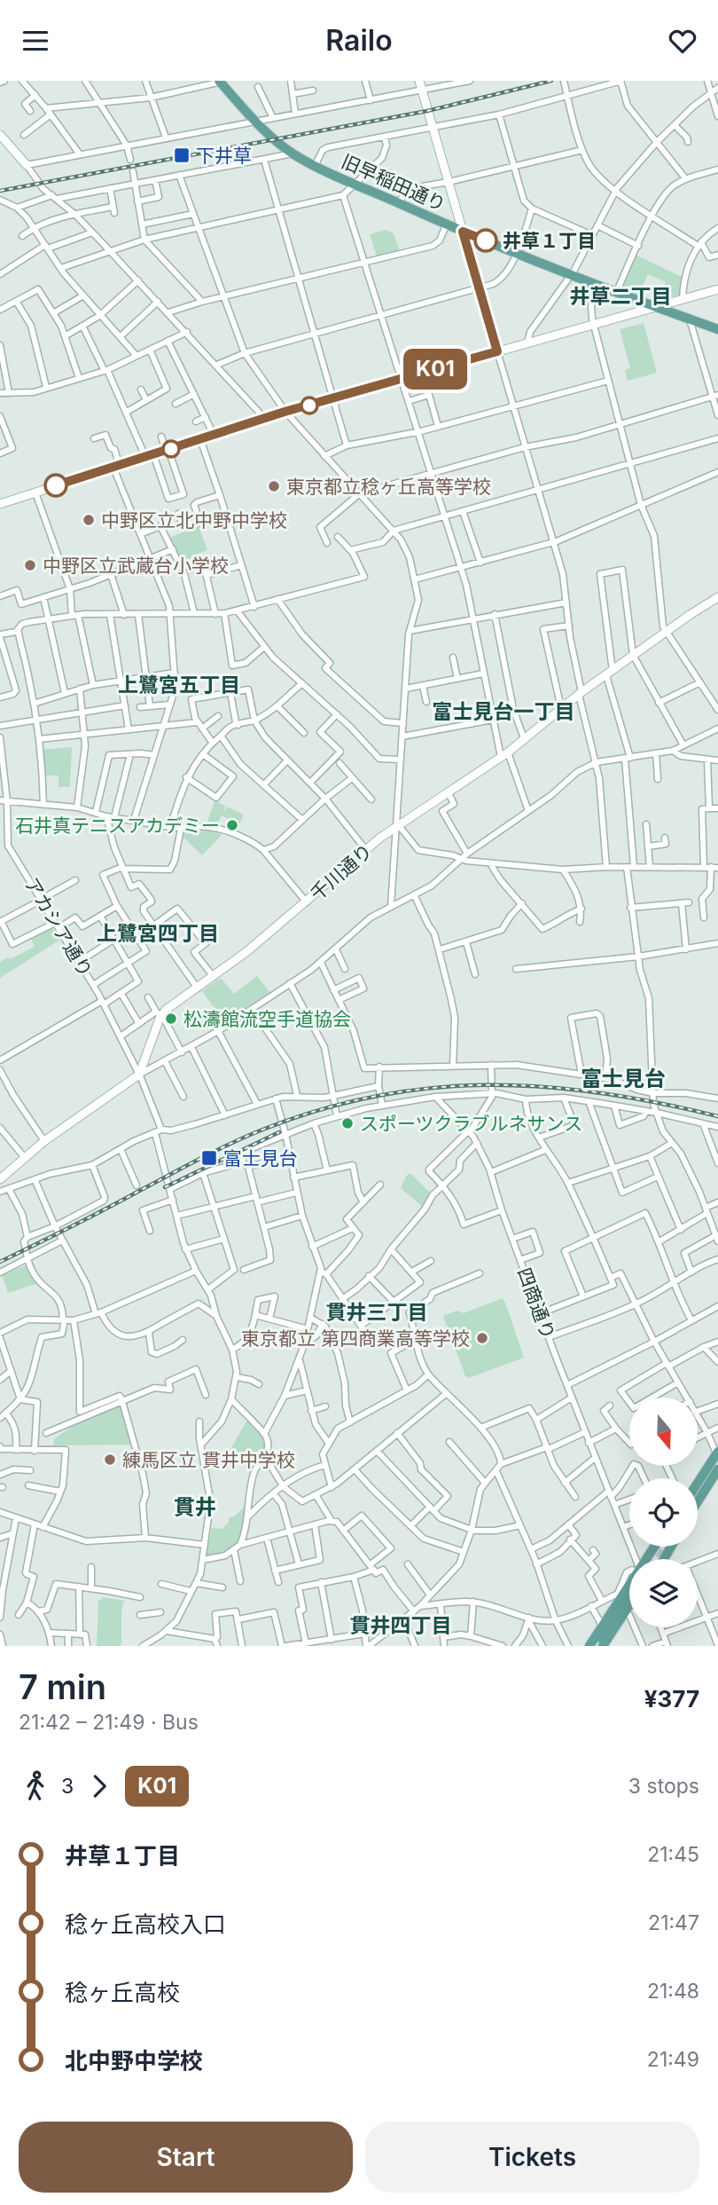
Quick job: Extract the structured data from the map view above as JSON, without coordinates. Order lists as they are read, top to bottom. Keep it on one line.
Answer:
{"streets":{"main road":["旧早稲田通り","千川通り"],"street":["アカシア通り","四商通り"]},"districts":["井草二丁目","上鷺宮五丁目","富士見台一丁目","上鷺宮四丁目","富士見台","貫井三丁目","貫井","貫井四丁目"],"places":{"transit":["下井草","富士見台"],"other":["井草１丁目","東京都立稔ヶ丘高等学校","中野区立北中野中学校","中野区立武蔵台小学校","石井真テニスアカデミー","松濤館流空手道協会","スポーツクラブルネサンス","東京都立 第四商業高等学校","練馬区立 貫井中学校"]},"lines":["bus line K01"],"north":"bottom","page":{"header":"Railo","on_map":"K01","heading":["7 min","21:42 – 21:49 · Bus","¥377"],"legs":["3","K01","3 stops"],"list":[{"name":"井草１丁目","value":"21:45"},{"name":"稔ヶ丘高校入口","value":"21:47"},{"name":"稔ヶ丘高校","value":"21:48"},{"name":"北中野中学校","value":"21:49"}],"buttons":["Start","Tickets"]}}
